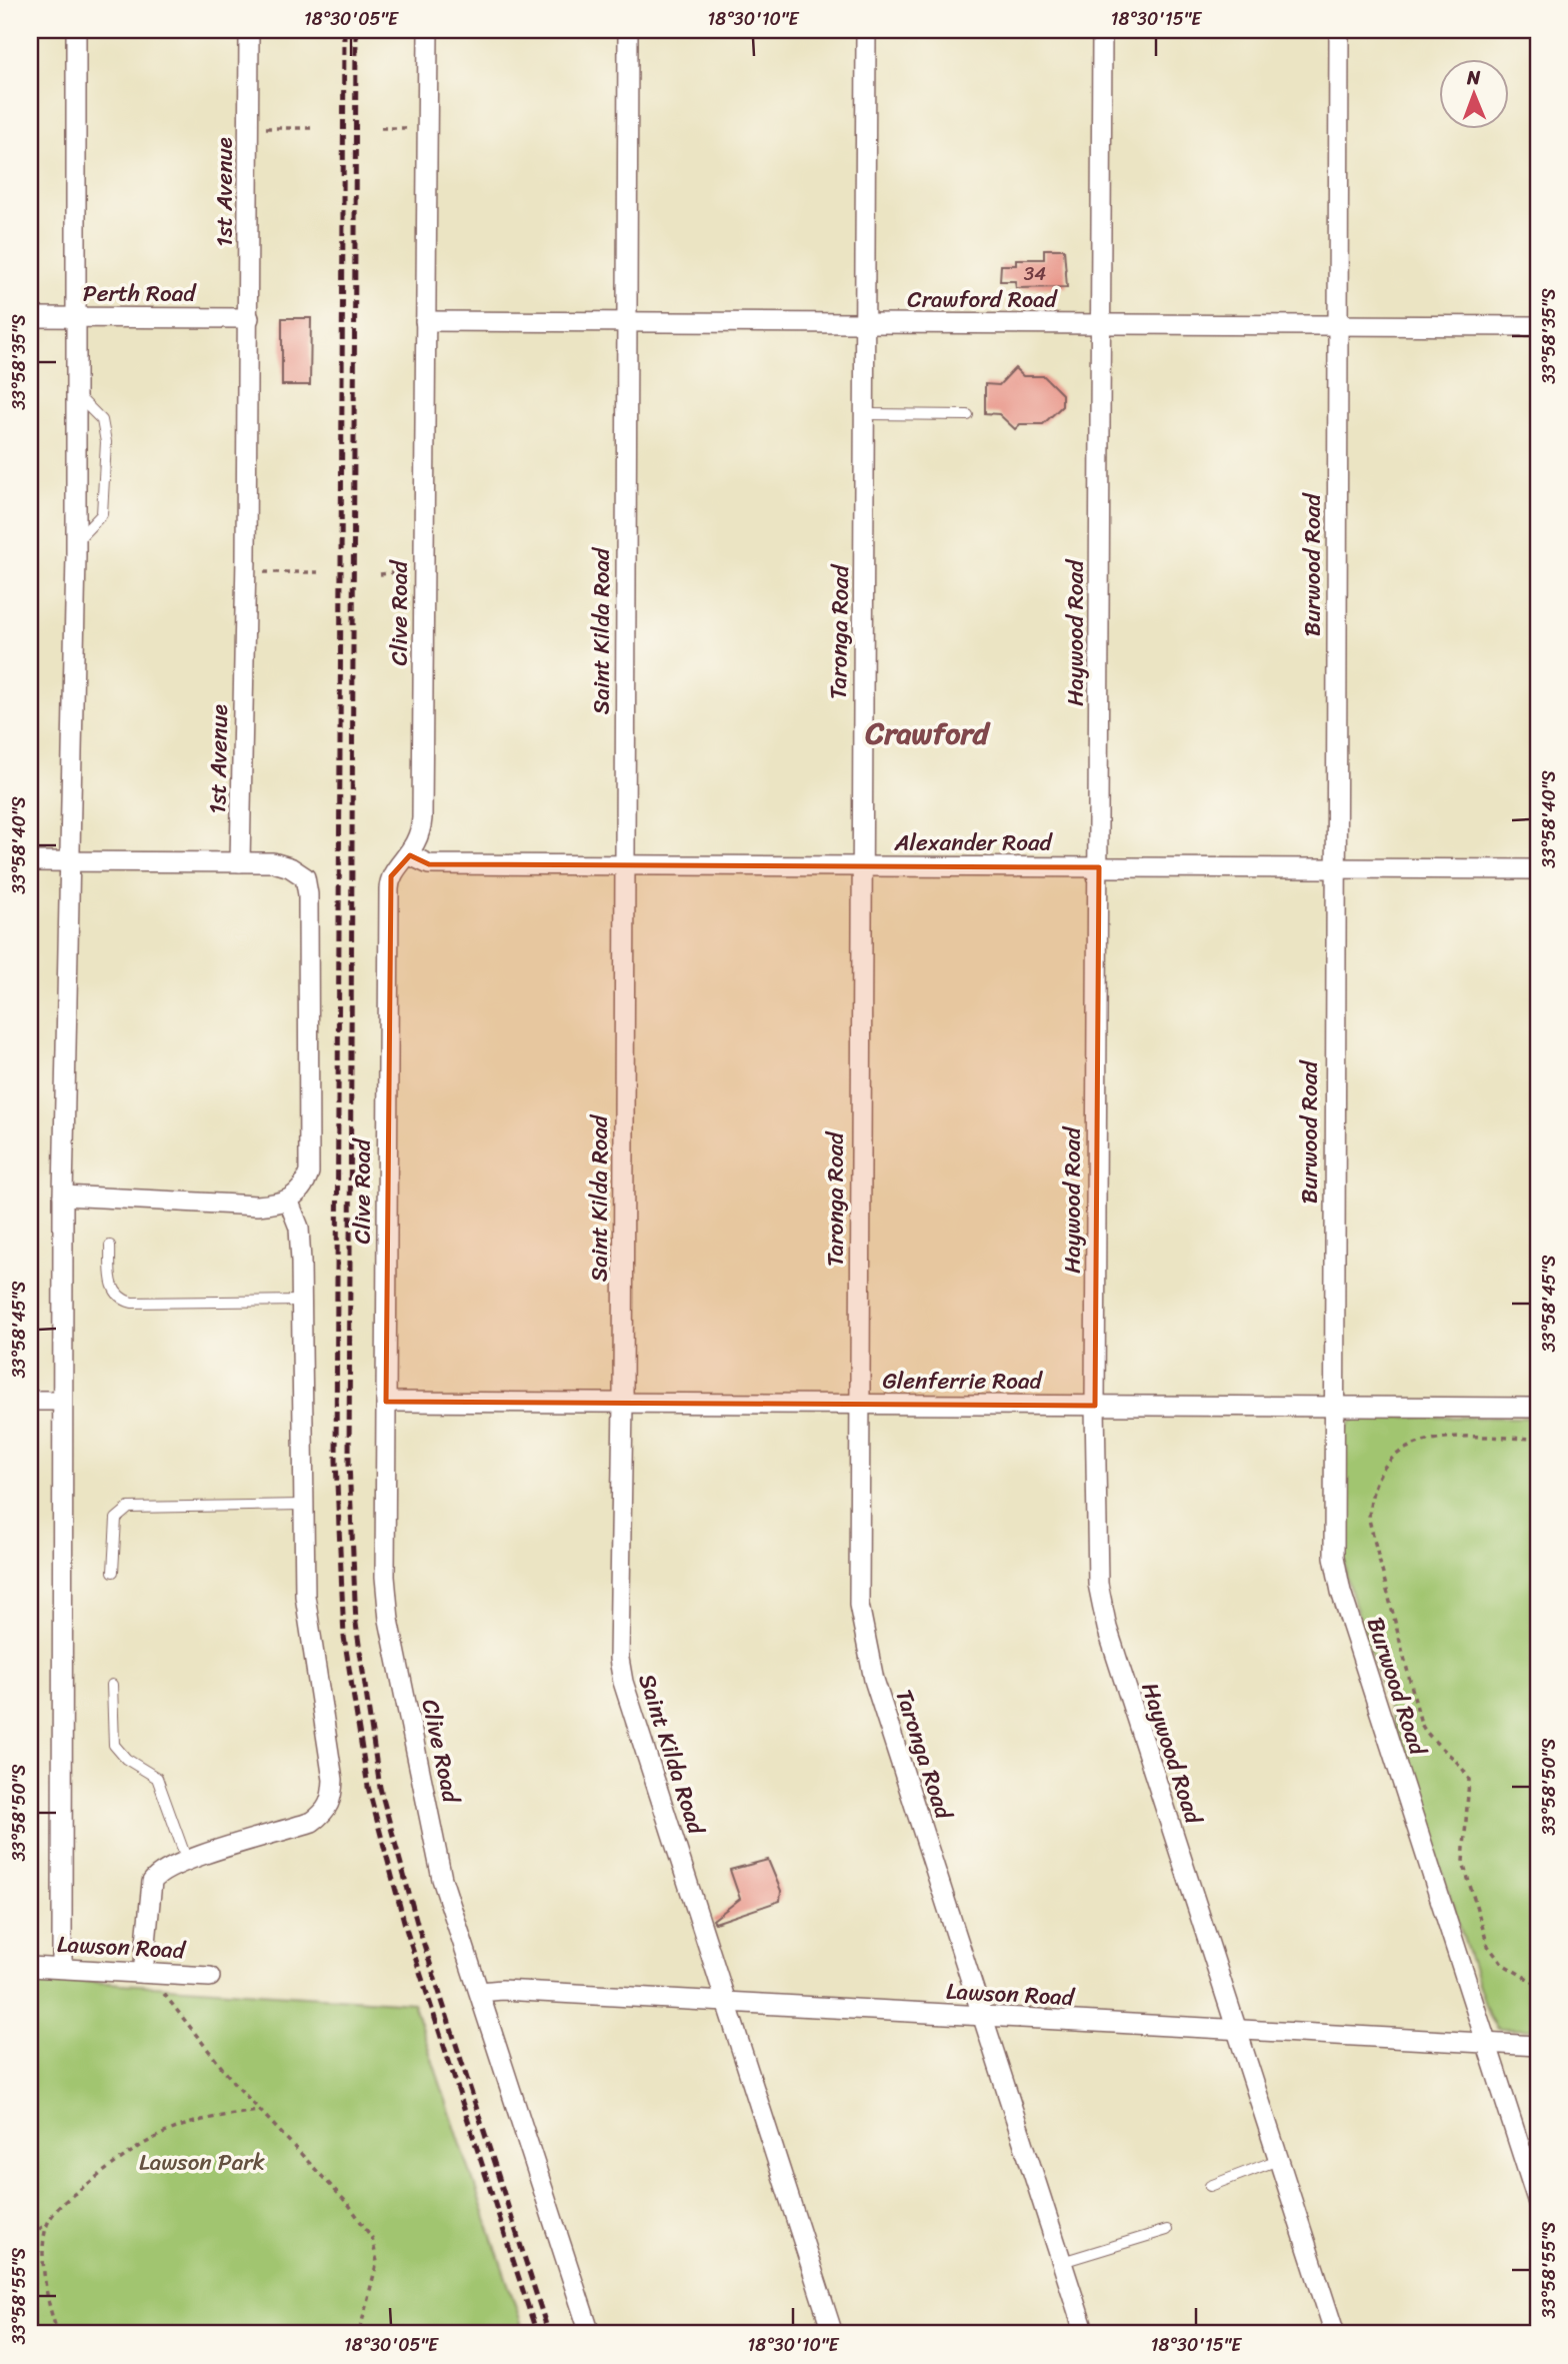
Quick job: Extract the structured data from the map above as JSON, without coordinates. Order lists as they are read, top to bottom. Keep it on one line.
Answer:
{"streets":{"street":["1st Avenue","Perth Road","Crawford Road","Burwood Road","Clive Road","Saint Kilda Road","Taronga Road","Haywood Road","Alexander Road","Glenferrie Road","Lawson Road"]},"crossings":[["1st Avenue","Perth Road"],["Crawford Road","Burwood Road"],["Crawford Road","Clive Road"],["Crawford Road","Saint Kilda Road"],["Crawford Road","Taronga Road"],["Crawford Road","Haywood Road"],["Burwood Road","Alexander Road"],["Burwood Road","Glenferrie Road"],["Burwood Road","Lawson Road"],["Clive Road","Alexander Road"],["Clive Road","Glenferrie Road"],["Clive Road","Lawson Road"],["Saint Kilda Road","Alexander Road"],["Saint Kilda Road","Glenferrie Road"],["Saint Kilda Road","Lawson Road"],["Taronga Road","Alexander Road"],["Taronga Road","Glenferrie Road"],["Taronga Road","Lawson Road"],["Haywood Road","Alexander Road"],["Haywood Road","Glenferrie Road"],["Haywood Road","Lawson Road"]],"districts":["Crawford"],"parks":["Lawson Park"],"house_numbers":["34"],"north":"top","coordinates":["18°30'05\"E","18°30'10\"E","18°30'15\"E","33°58'35\"S","33°58'40\"S","33°58'45\"S","33°58'50\"S","33°58'55\"S"]}
